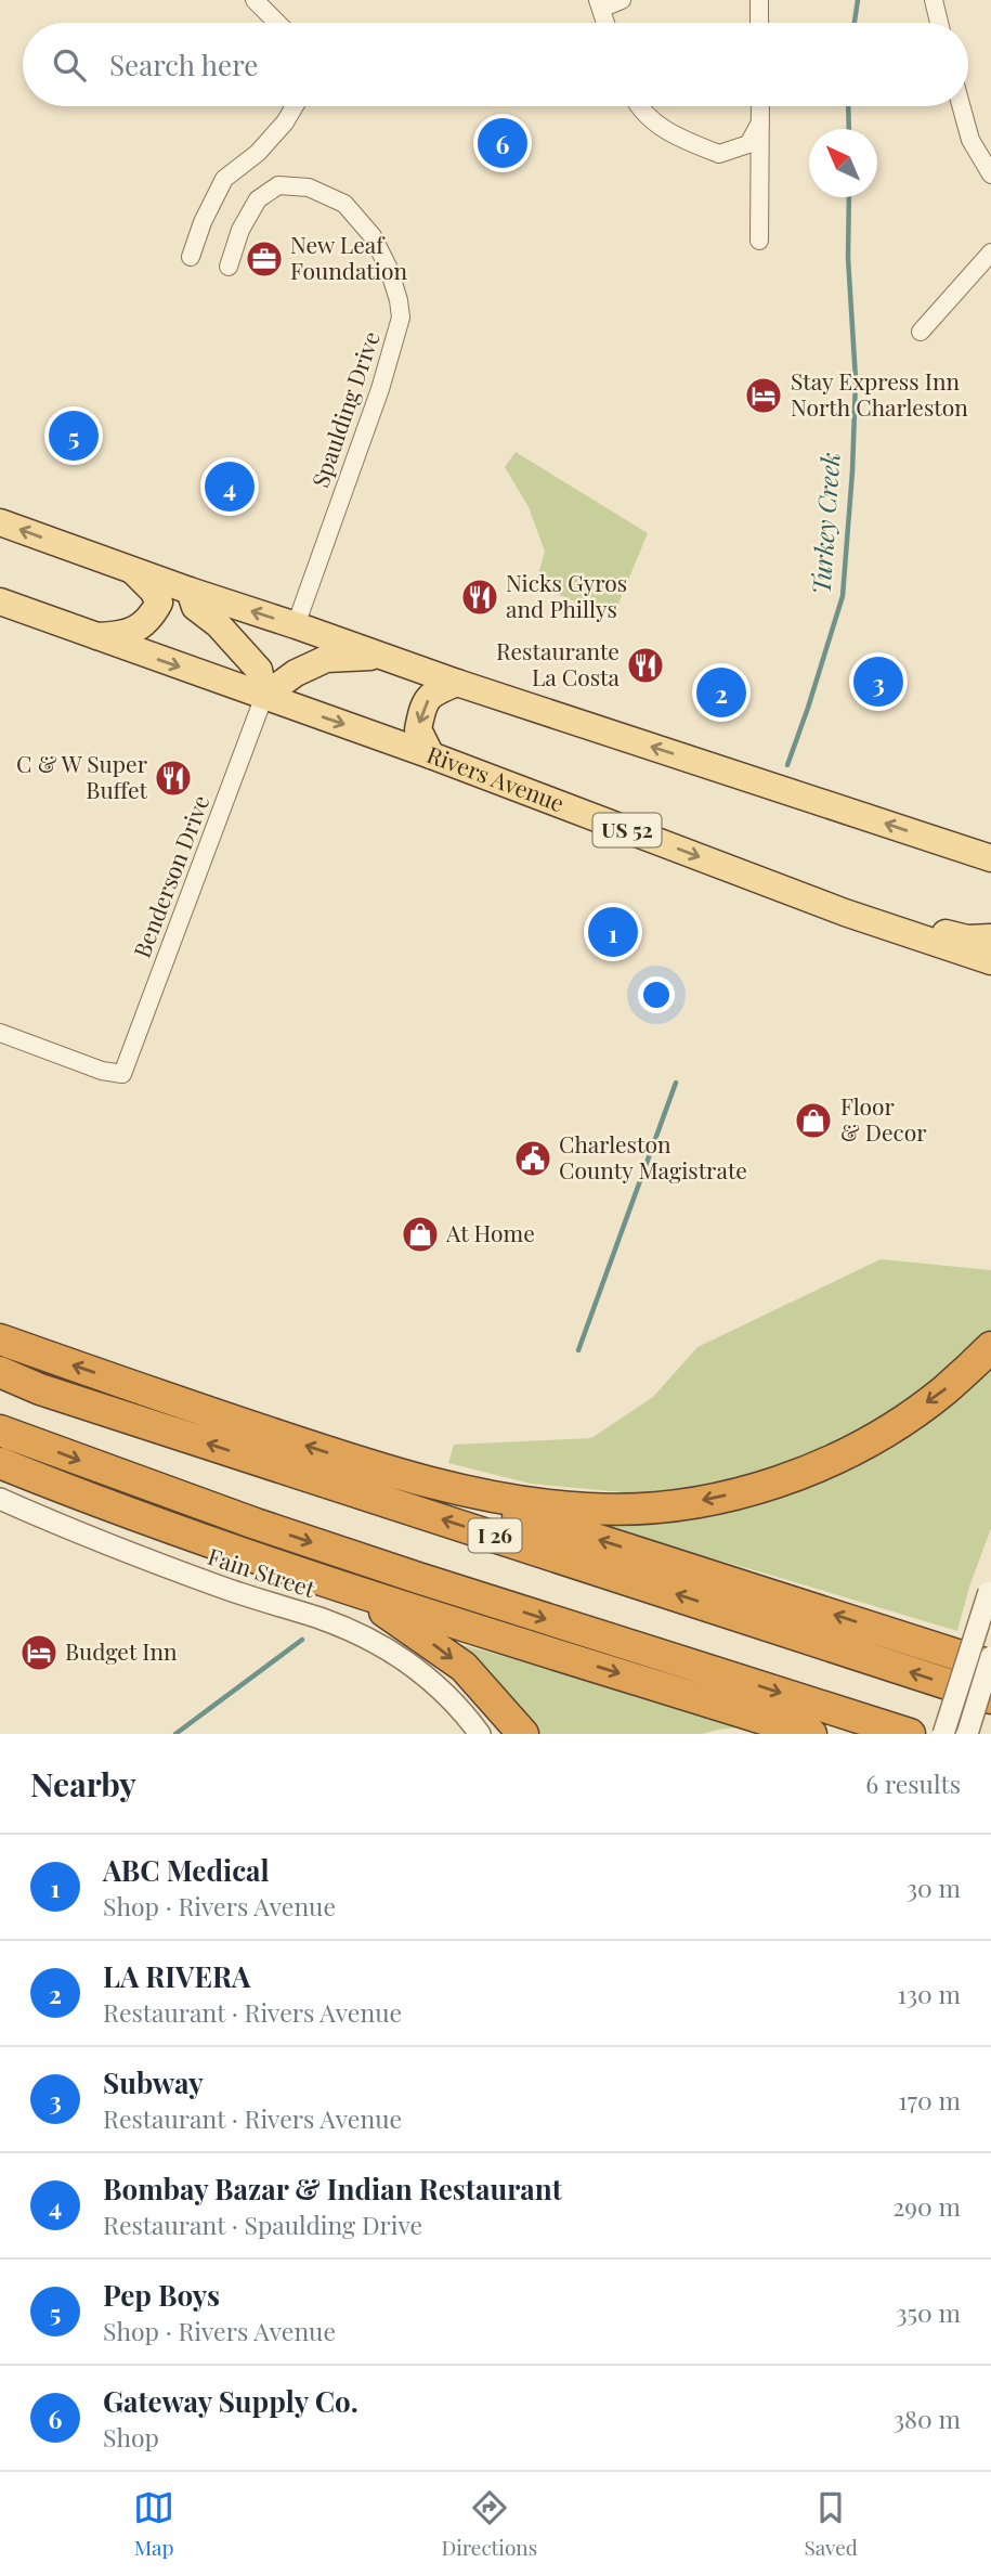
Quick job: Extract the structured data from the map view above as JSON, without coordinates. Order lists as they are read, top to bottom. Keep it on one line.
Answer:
{"streets":{"highway":["I 26"],"main road":["Rivers Avenue","US 52"],"street":["Spaulding Drive","Benderson Drive","Fain Street"]},"crossings":[["Rivers Avenue","Benderson Drive"]],"water":["Turkey Creek"],"places":{"office":["New Leaf Foundation"],"hotel":["Stay Express Inn North Charleston","Budget Inn"],"restaurant":["Nicks Gyros and Phillys","Restaurante La Costa","C & W Super Buffet"],"shop":["Floor & Decor","At Home"],"public building":["Charleston County Magistrate"]},"north":"top left","page":{"search":"Search here","pins":["6","5","4","3","2","1"],"heading":["Nearby","6 results"],"list":[{"mark":"1","name":"ABC Medical","note":"Shop · Rivers Avenue","value":"30 m"},{"mark":"2","name":"LA RIVERA","note":"Restaurant · Rivers Avenue","value":"130 m"},{"mark":"3","name":"Subway","note":"Restaurant · Rivers Avenue","value":"170 m"},{"mark":"4","name":"Bombay Bazar & Indian Restaurant","note":"Restaurant · Spaulding Drive","value":"290 m"},{"mark":"5","name":"Pep Boys","note":"Shop · Rivers Avenue","value":"350 m"},{"mark":"6","name":"Gateway Supply Co.","note":"Shop","value":"380 m"}],"nav":["Map","Directions","Saved"]}}
